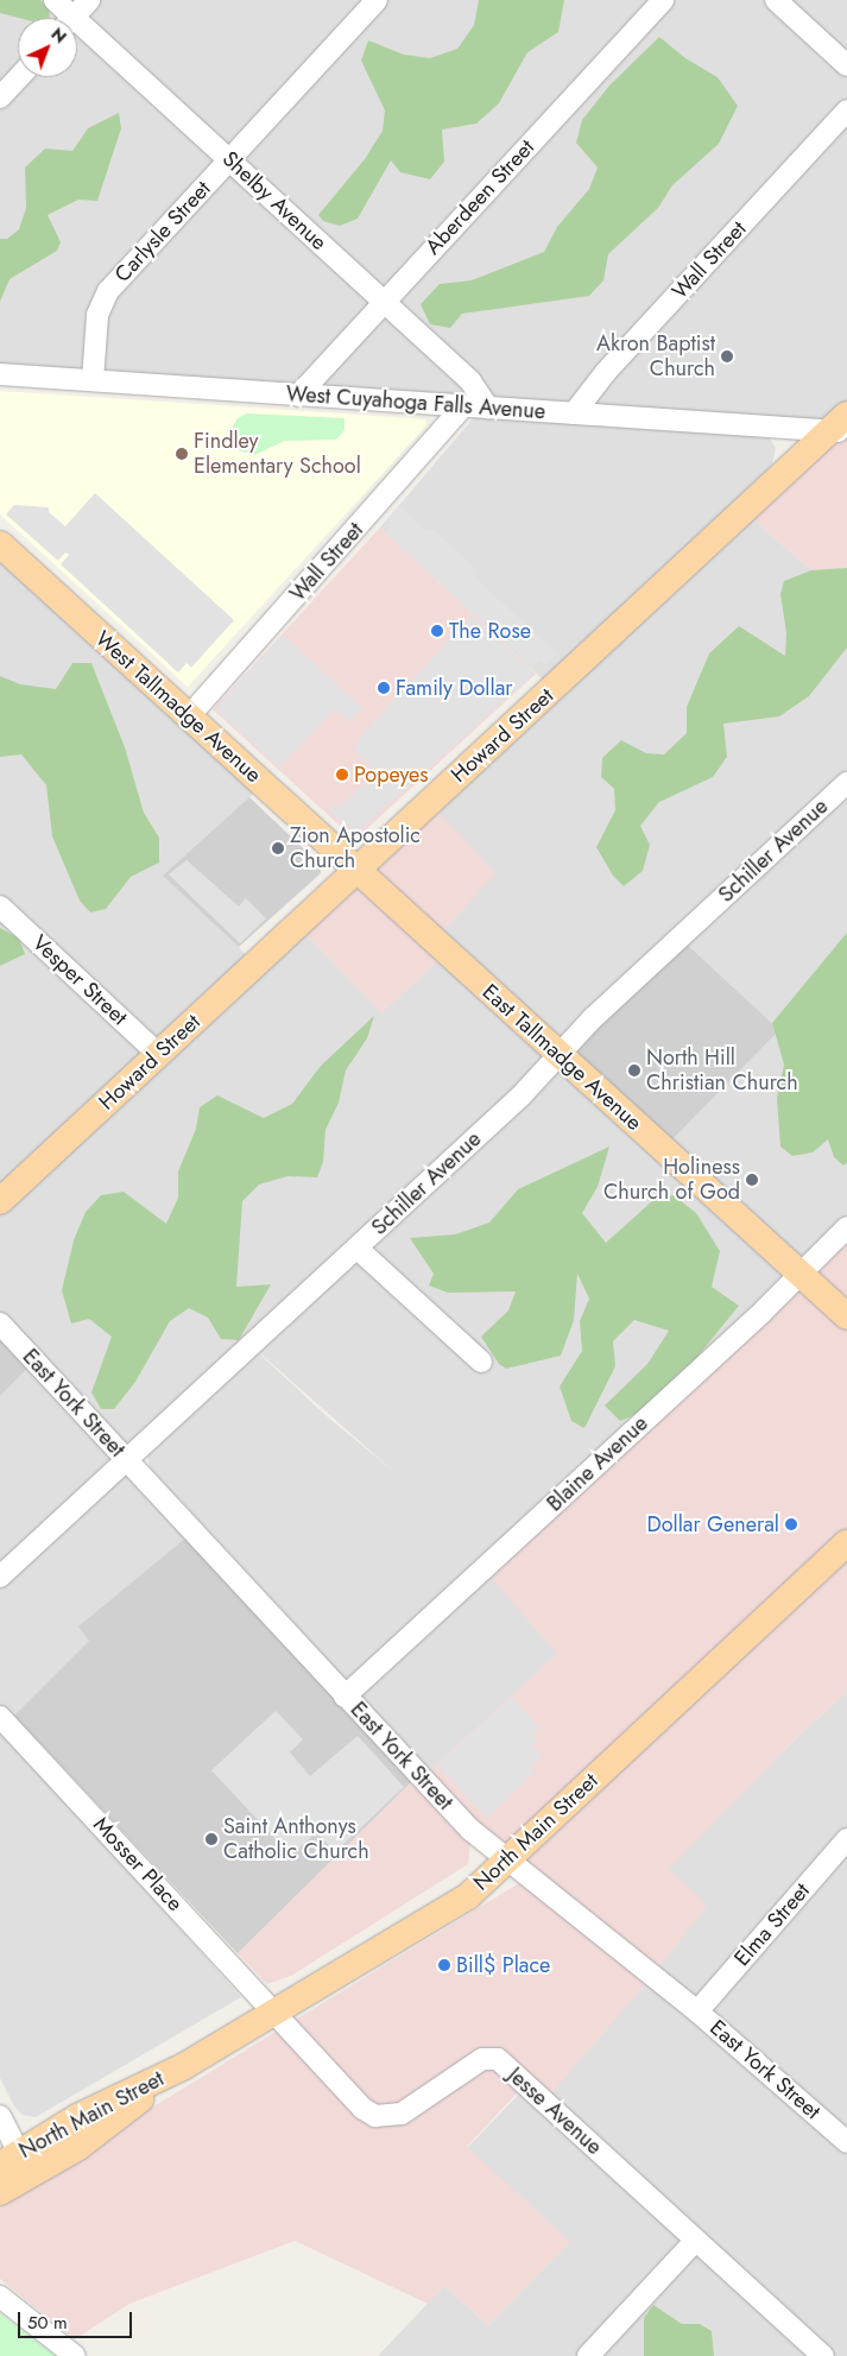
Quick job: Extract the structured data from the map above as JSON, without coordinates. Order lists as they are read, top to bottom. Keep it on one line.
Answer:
{"streets":{"main road":["West Tallmadge Avenue","Howard Street","East Tallmadge Avenue","North Main Street"],"street":["Aberdeen Street","Shelby Avenue","Carlysle Street","Wall Street","West Cuyahoga Falls Avenue","Schiller Avenue","Vesper Street","East York Street","Blaine Avenue","Mosser Place","Elma Street","Jesse Avenue"]},"crossings":[["Aberdeen Street","Shelby Avenue"],["Aberdeen Street","West Cuyahoga Falls Avenue"],["Shelby Avenue","Carlysle Street"],["Shelby Avenue","West Cuyahoga Falls Avenue"],["Carlysle Street","West Cuyahoga Falls Avenue"],["Wall Street","West Cuyahoga Falls Avenue"],["Wall Street","West Tallmadge Avenue"],["West Cuyahoga Falls Avenue","Howard Street"],["West Tallmadge Avenue","Howard Street"],["West Tallmadge Avenue","East Tallmadge Avenue"],["Howard Street","Vesper Street"],["Howard Street","East Tallmadge Avenue"],["Schiller Avenue","East Tallmadge Avenue"],["Schiller Avenue","East York Street"],["East Tallmadge Avenue","Blaine Avenue"],["East York Street","Blaine Avenue"],["East York Street","North Main Street"],["East York Street","Elma Street"],["North Main Street","Mosser Place"],["North Main Street","Jesse Avenue"],["Mosser Place","Jesse Avenue"]],"places":["Akron Baptist Church","Findley Elementary School","The Rose","Family Dollar","Popeyes","Zion Apostolic Church","North Hill Christian Church","Holiness Church of God","Dollar General","Saint Anthonys Catholic Church","Bill$ Place"],"scale_bar":"50 m","north":"top right"}
